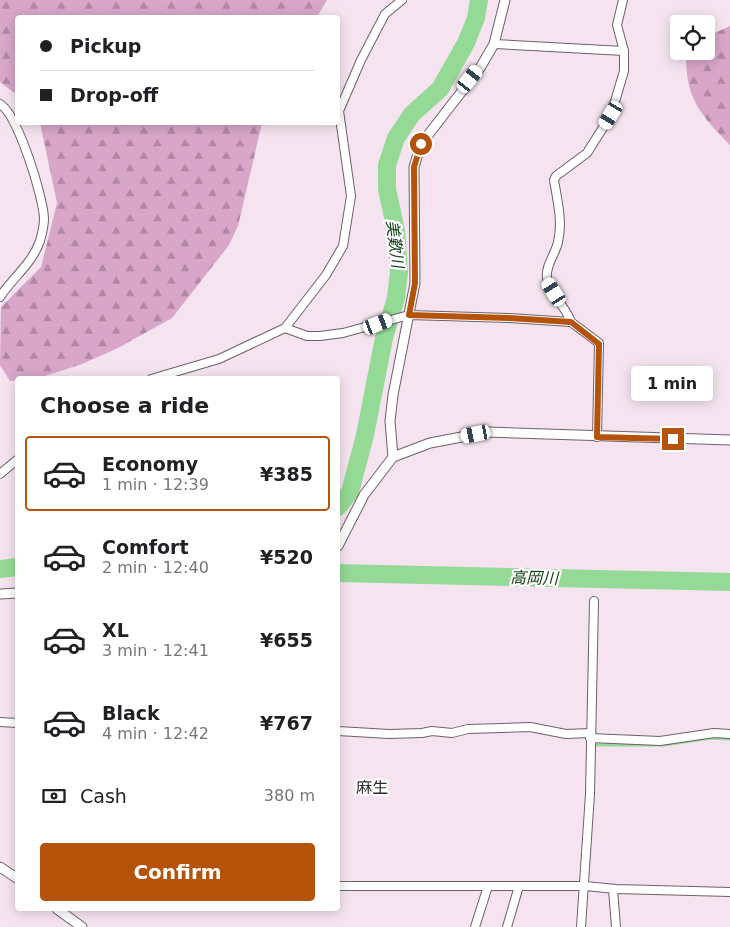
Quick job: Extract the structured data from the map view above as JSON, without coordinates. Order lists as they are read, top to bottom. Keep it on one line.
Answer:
{"districts":["麻生"],"water":["美歎川","高岡川"],"page":{"banner":["Pickup","Drop-off"],"bubble":"1 min","heading":"Choose a ride","list":[{"name":"Economy","note":"1 min · 12:39","value":"¥385"},{"name":"Comfort","note":"2 min · 12:40","value":"¥520"},{"name":"XL","note":"3 min · 12:41","value":"¥655"},{"name":"Black","note":"4 min · 12:42","value":"¥767"}],"pay":["Cash","380 m"],"buttons":"Confirm"}}
